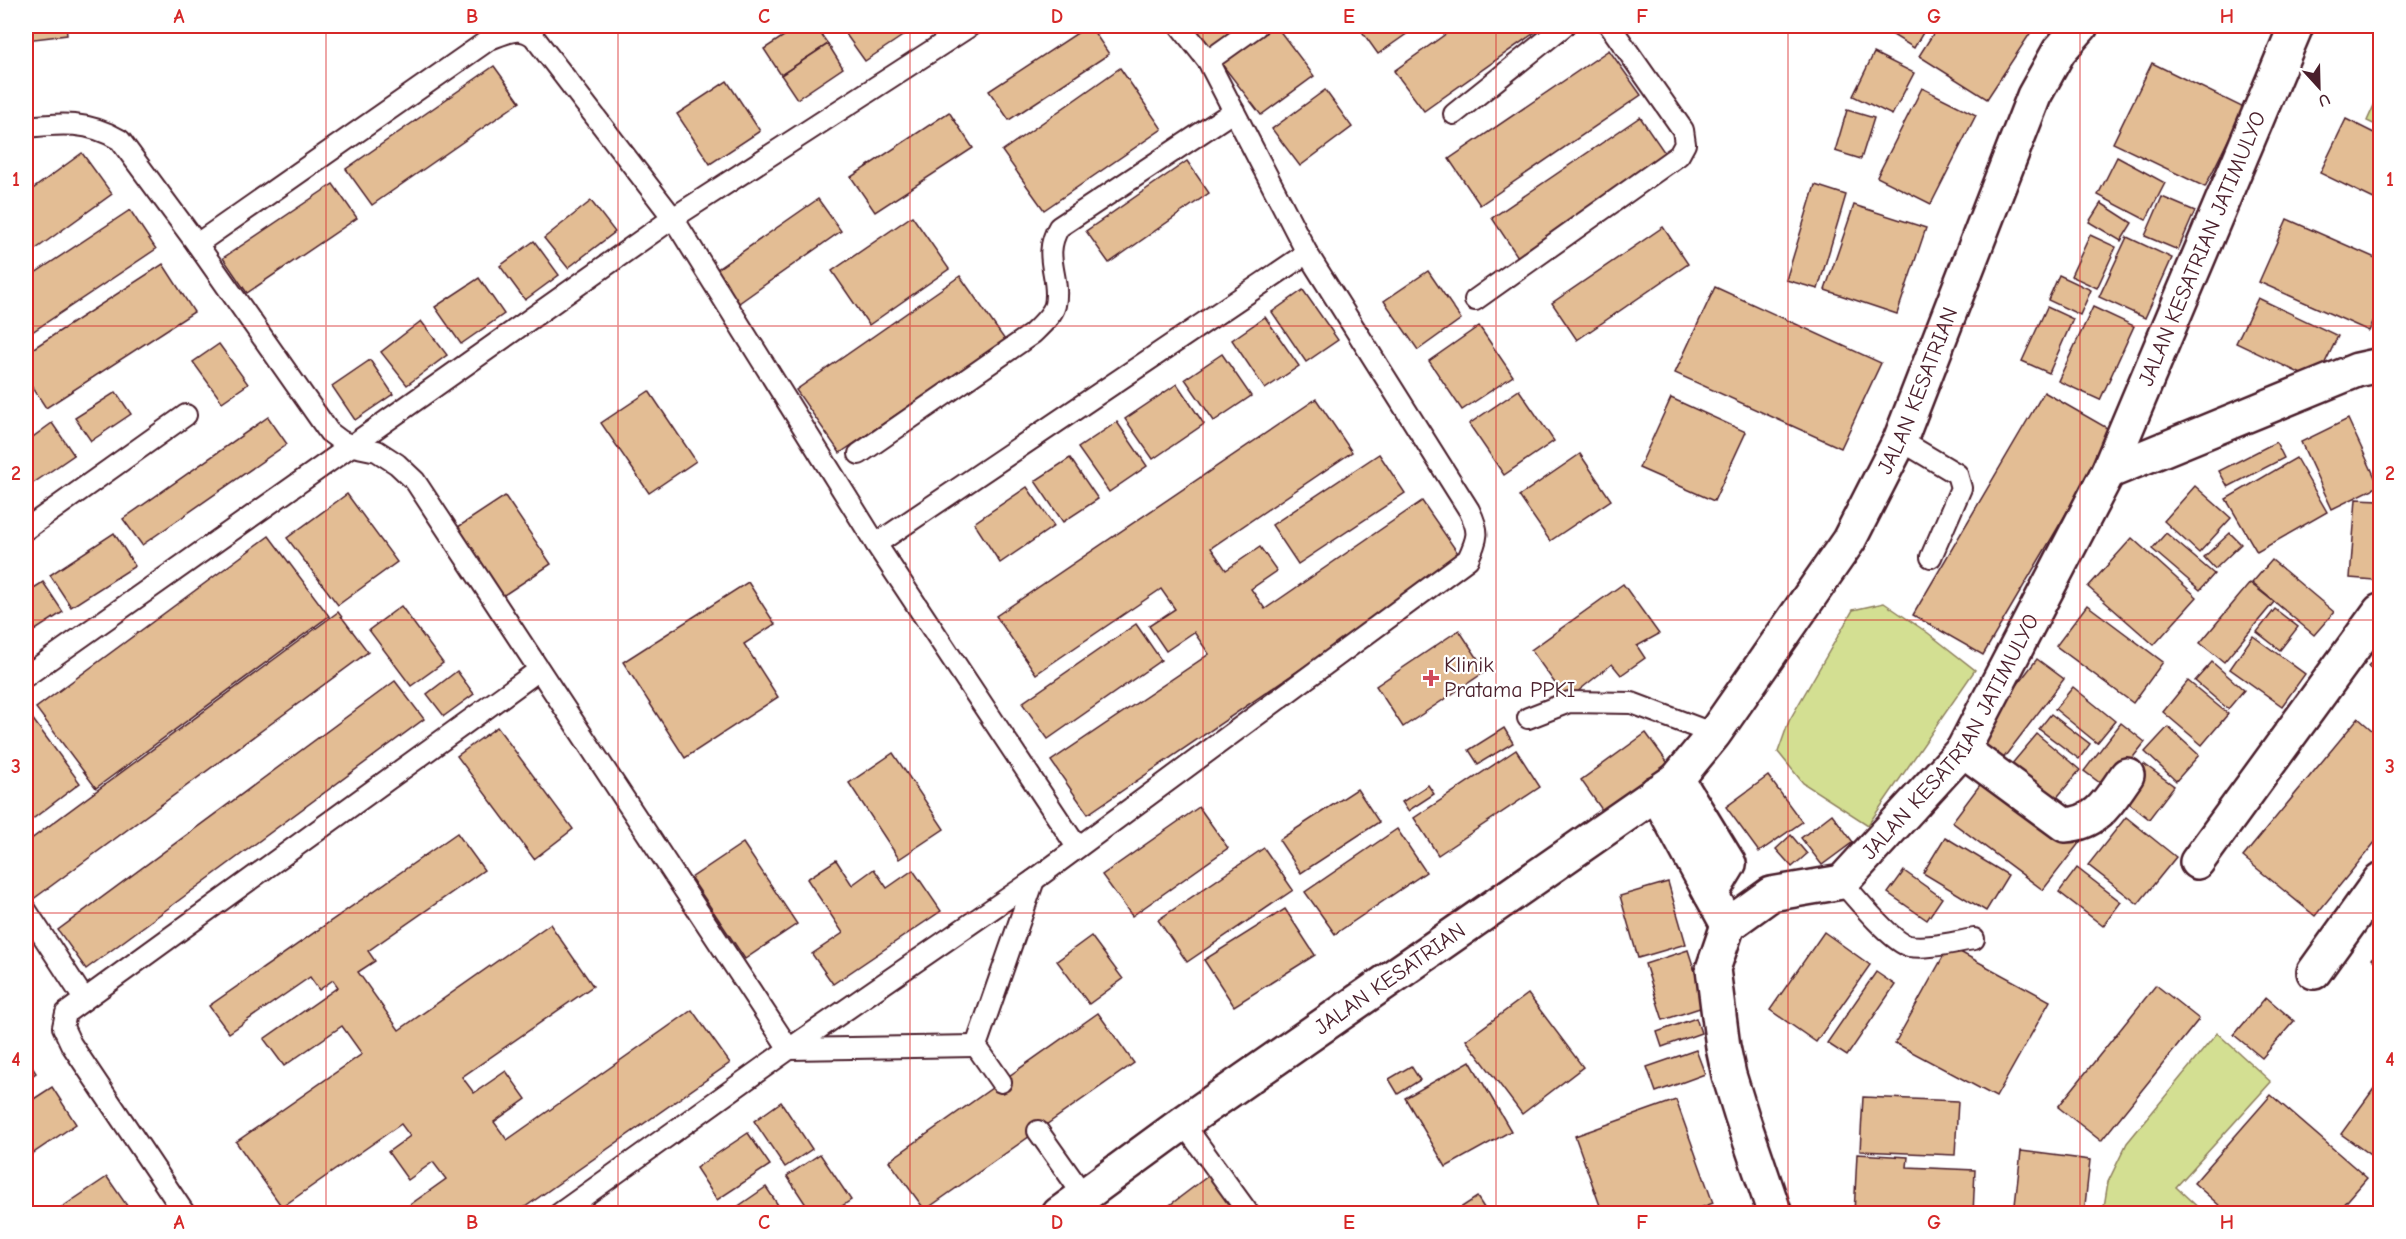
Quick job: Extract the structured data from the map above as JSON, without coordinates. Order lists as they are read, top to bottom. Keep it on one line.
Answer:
{"streets":{"street":["JALAN KESATRIAN JATIMULYO","JALAN KESATRIAN"]},"places":{"health":["Klinik Pratama PPKI"]},"north":"bottom","grid":{"columns":["A","B","C","D","E","F","G","H"],"rows":["1","2","3","4"]}}
